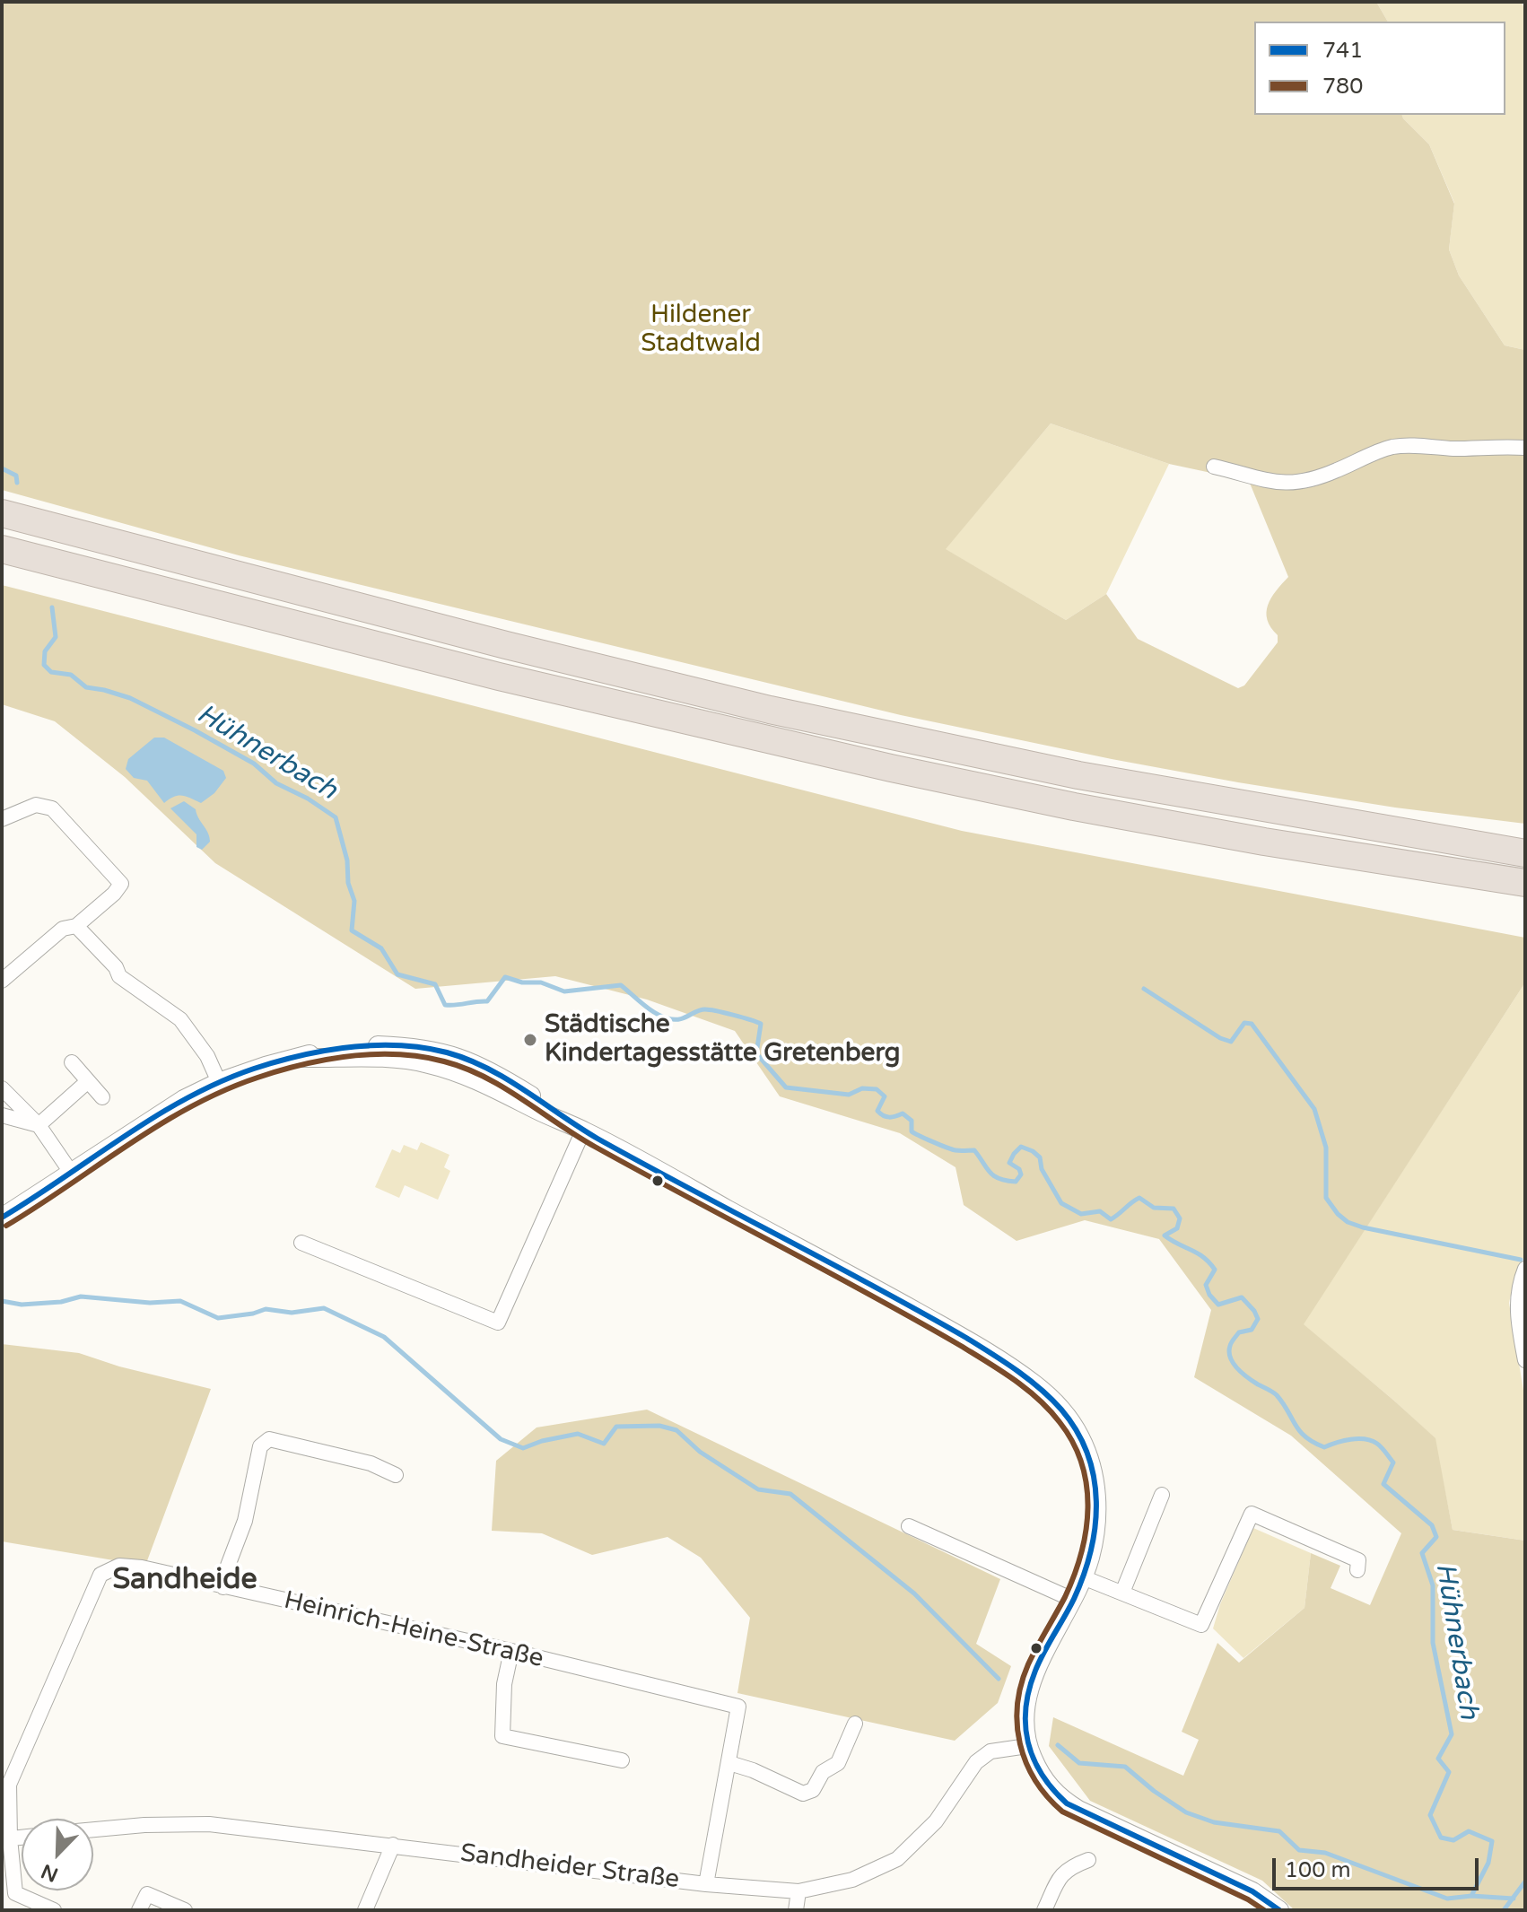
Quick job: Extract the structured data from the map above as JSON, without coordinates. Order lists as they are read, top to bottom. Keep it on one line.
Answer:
{"streets":{"street":["Heinrich-Heine-Straße","Sandheider Straße"]},"crossings":[["Heinrich-Heine-Straße","Sandheider Straße"]],"districts":["Sandheide"],"water":["Hühnerbach"],"parks":["Hildener Stadtwald"],"places":["Städtische Kindertagesstätte Gretenberg"],"lines":["transit line 741","transit line 780"],"legend":["741","780"],"scale_bar":"100 m","north":"bottom left"}
